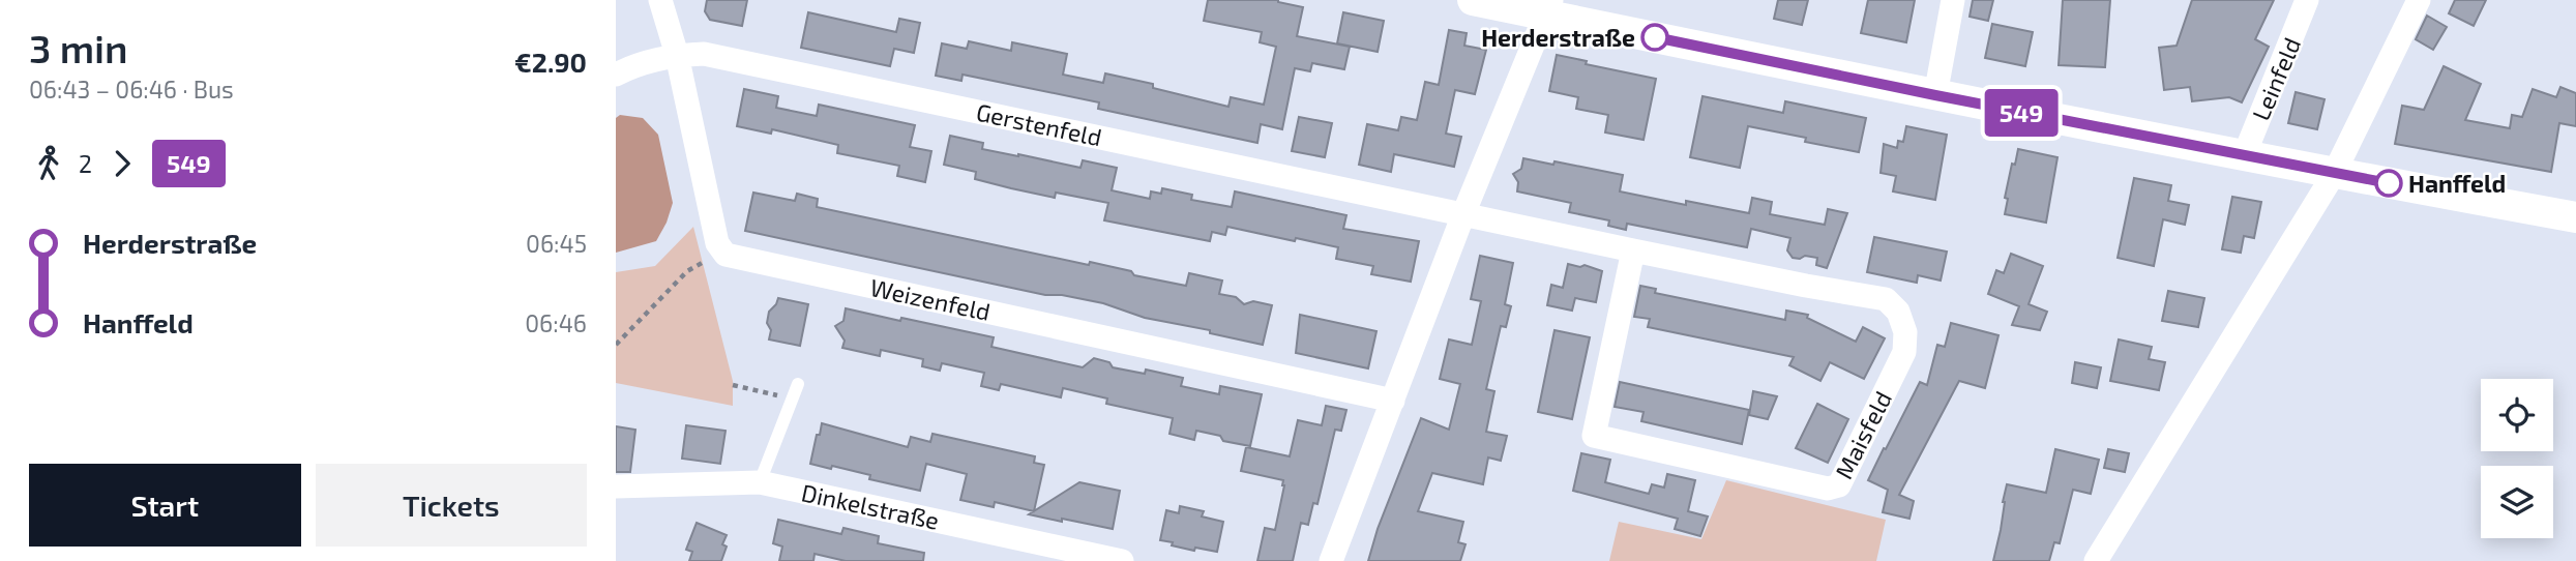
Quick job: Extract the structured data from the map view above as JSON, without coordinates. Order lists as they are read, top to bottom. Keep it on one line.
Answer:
{"streets":{"street":["Leinfeld","Gerstenfeld","Weizenfeld","Maisfeld","Dinkelstraße"]},"crossings":[["Gerstenfeld","Maisfeld"]],"places":["Herderstraße","Hanffeld"],"lines":["bus line 549"],"page":{"heading":["3 min","06:43 – 06:46 · Bus","€2.90"],"on_map":"549","legs":["2","549"],"list":[{"name":"Herderstraße","value":"06:45"},{"name":"Hanffeld","value":"06:46"}],"buttons":["Start","Tickets"]}}
